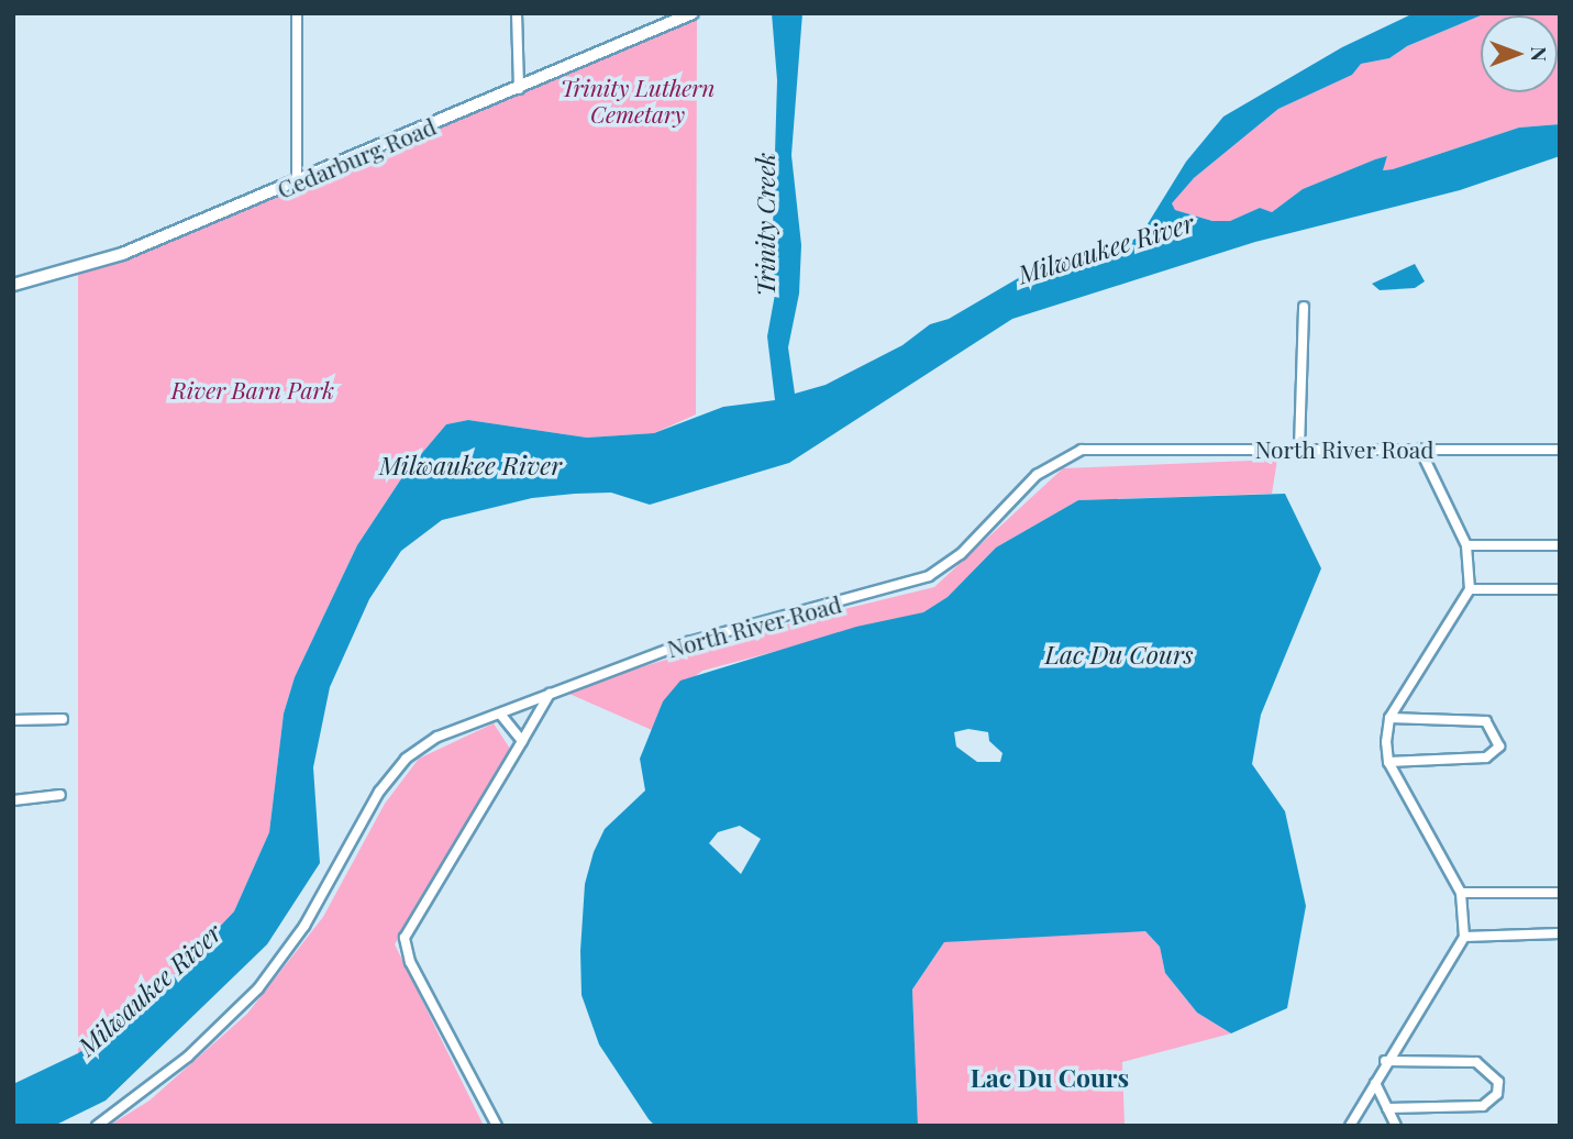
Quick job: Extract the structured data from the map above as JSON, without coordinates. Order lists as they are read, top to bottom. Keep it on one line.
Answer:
{"streets":{"main road":["Cedarburg Road"],"street":["North River Road"]},"districts":["Lac Du Cours"],"water":["Trinity Creek","Milwaukee River","Lac Du Cours"],"parks":["Trinity Luthern Cemetary","River Barn Park"],"north":"right"}
